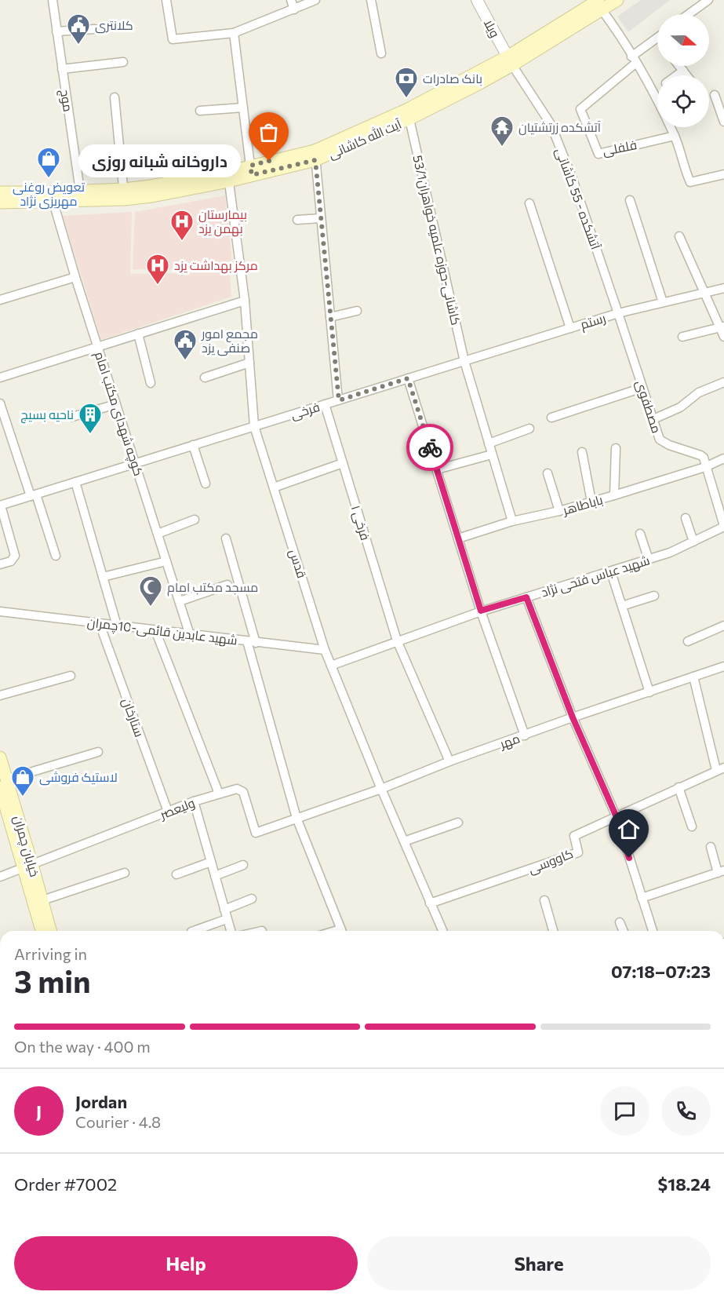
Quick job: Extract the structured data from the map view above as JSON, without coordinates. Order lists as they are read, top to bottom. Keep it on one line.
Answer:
{"streets":{"main road":["آیت الله کاشانی","خیابان چمران"],"street":["ویلا","موج","فلفلی","آتشکده - 55 کاشانی","53/1کاشانی-حوزه علمیه خواهران","رستم","مصطفوی","فرخی","کوچه شهدای مکتب امام","باباطاهر","فرخی ۱","قدس","شهید عباس فتحی نژاد","شهید عابدین قائمی-10چمران","ستارخان","مهر","ولیعصر","کاووسی"]},"crossings":[["ویلا","آیت الله کاشانی"],["ویلا","آتشکده - 55 کاشانی"],["موج","آیت الله کاشانی"],["آیت الله کاشانی","آتشکده - 55 کاشانی"],["آیت الله کاشانی","53/1کاشانی-حوزه علمیه خواهران"],["آیت الله کاشانی","کوچه شهدای مکتب امام"],["آیت الله کاشانی","قدس"],["آتشکده - 55 کاشانی","رستم"],["آتشکده - 55 کاشانی","مصطفوی"],["53/1کاشانی-حوزه علمیه خواهران","رستم"],["53/1کاشانی-حوزه علمیه خواهران","فرخی"],["53/1کاشانی-حوزه علمیه خواهران","باباطاهر"],["رستم","مصطفوی"],["رستم","فرخی"],["مصطفوی","باباطاهر"],["مصطفوی","شهید عباس فتحی نژاد"],["فرخی","کوچه شهدای مکتب امام"],["فرخی","فرخی ۱"],["فرخی","قدس"],["کوچه شهدای مکتب امام","شهید عابدین قائمی-10چمران"],["فرخی ۱","شهید عباس فتحی نژاد"],["فرخی ۱","مهر"],["قدس","شهید عباس فتحی نژاد"],["قدس","شهید عابدین قائمی-10چمران"],["قدس","مهر"],["قدس","کاووسی"],["شهید عابدین قائمی-10چمران","ستارخان"],["ستارخان","ولیعصر"],["مهر","ولیعصر"],["مهر","کاووسی"],["ولیعصر","خیابان چمران"]],"places":{"public building":["کلانتری","مجمع امور صنفی یزد"],"bank":["بانک صادرات"],"temple":["آتشکده زرتشتیان"],"other":["داروخانه شبانه روزی"],"shop":["تعویض روغنی مهریزی نژاد","لاستیک فروشی"],"hospital":["بیمارستان بهمن یزد","مرکز بهداشت یزد"],"building":["ناحیه بسیج"],"mosque":["مسجد مکتب امام"]},"north":"right","page":{"bubble":"داروخانه شبانه روزی","heading":["3 min","Arriving in","07:18–07:23"],"panel":["Jordan","Courier · 4.8","Order #7002","$18.24"],"bar":"On the way · 400 m","round":"J","buttons":["Help","Share"]}}
